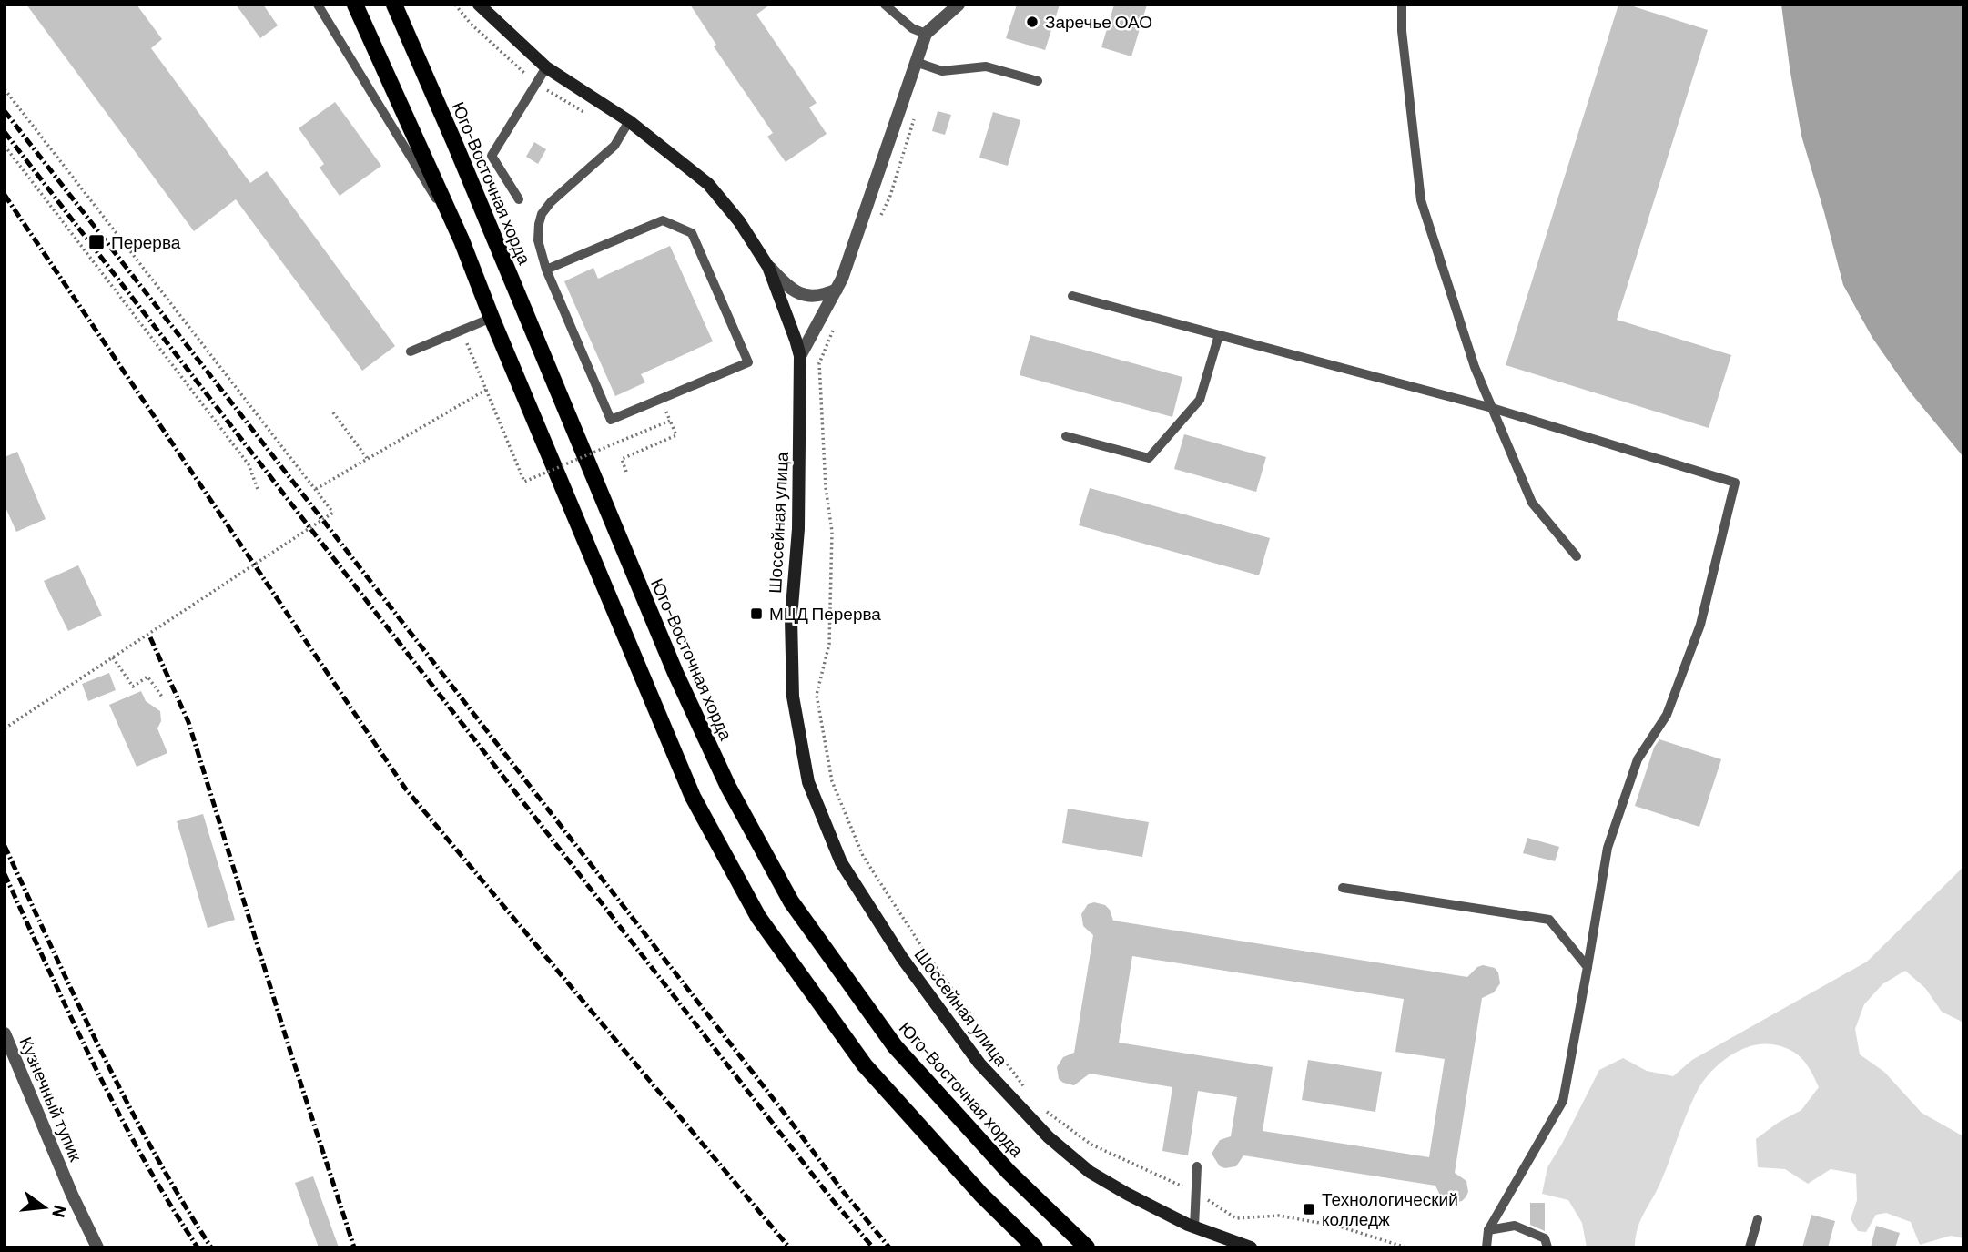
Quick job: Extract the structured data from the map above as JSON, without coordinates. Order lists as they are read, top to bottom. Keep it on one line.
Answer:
{"streets":{"main road":["Юго-Восточная хорда","Шоссейная улица"],"street":["Кузнечный тупик"]},"places":{"other":["Заречье ОАО"],"transit":["Перерва","МЦД Перерва","Технологический колледж"]},"north":"right"}
